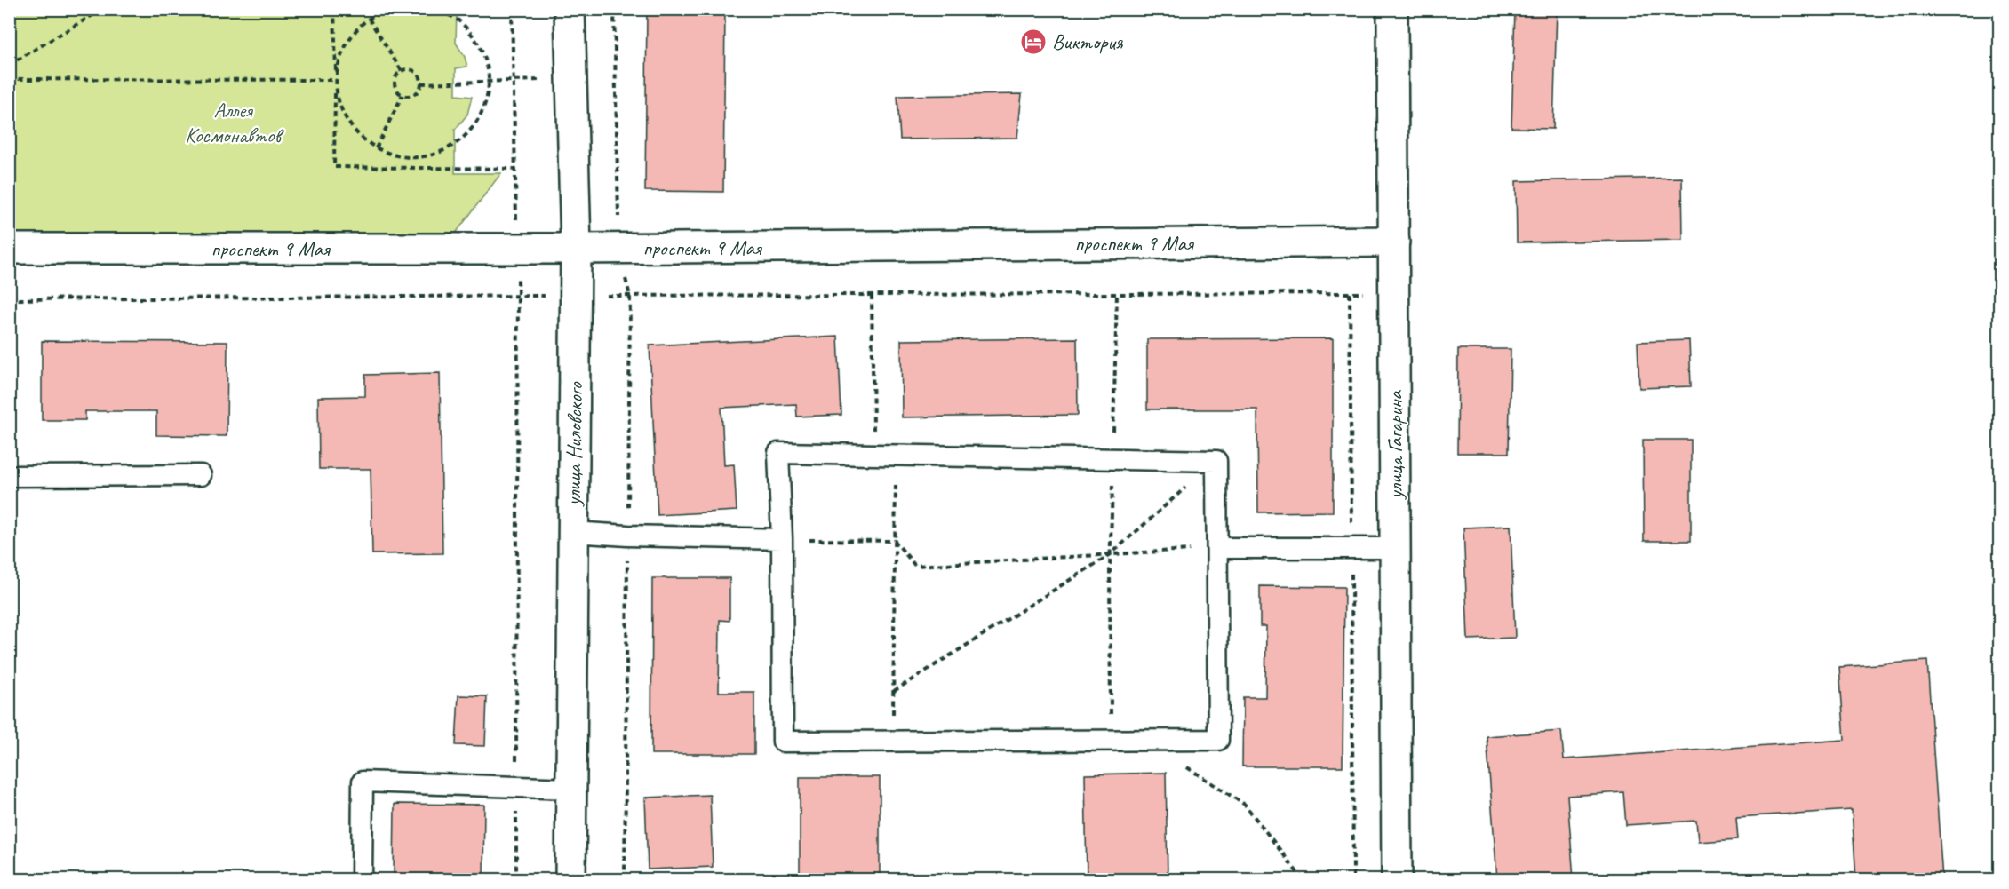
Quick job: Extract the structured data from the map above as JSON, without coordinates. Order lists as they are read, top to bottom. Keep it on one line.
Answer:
{"streets":{"street":["проспект 9 Мая","улица Ниловского","улица Гагарина"]},"crossings":[["проспект 9 Мая","улица Ниловского"],["проспект 9 Мая","улица Гагарина"]],"parks":["Аллея Космонавтов"],"places":{"hotel":["Виктория"]}}
